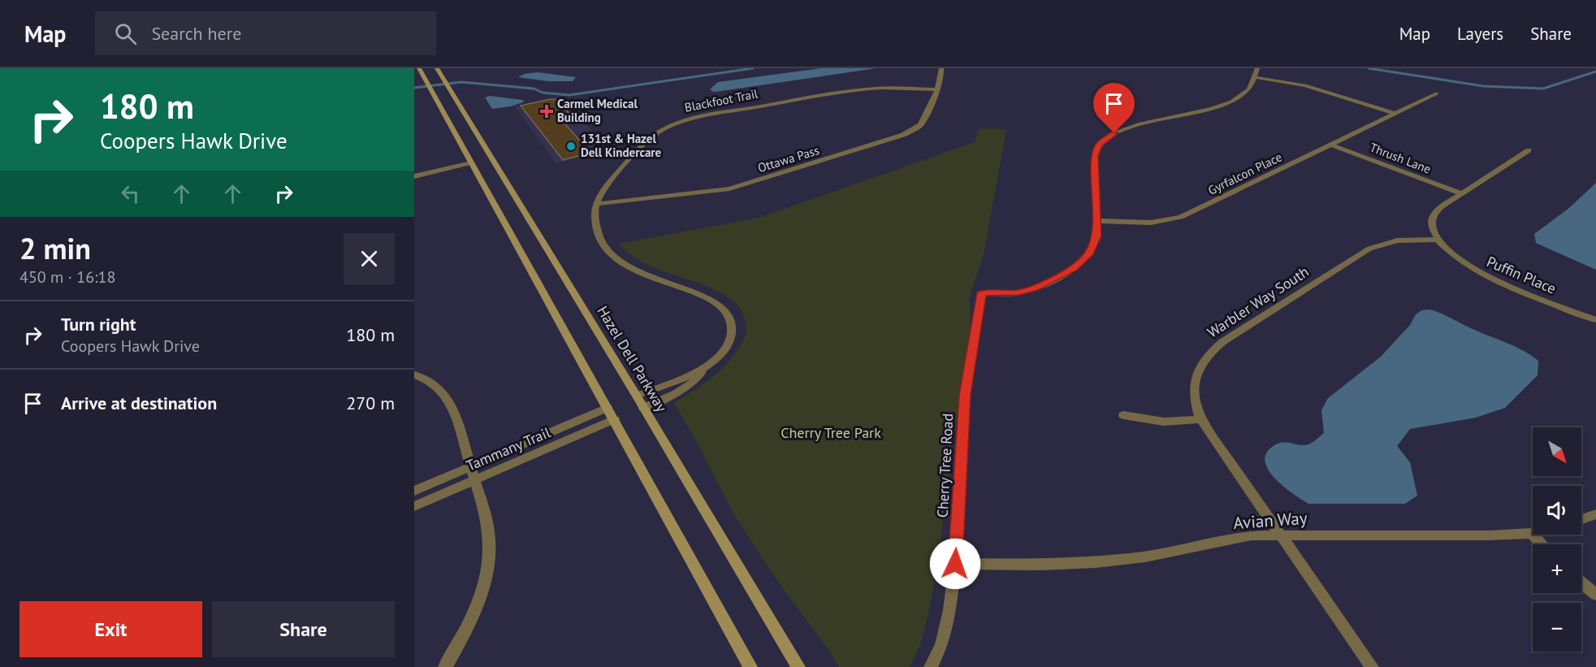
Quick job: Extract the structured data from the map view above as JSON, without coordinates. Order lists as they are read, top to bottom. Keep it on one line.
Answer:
{"streets":{"main road":["Hazel Dell Parkway"],"street":["Blackfoot Trail","Thrush Lane","Ottawa Pass","Gyrfalcon Place","Puffin Place","Warbler Way South","Tammany Trail","Cherry Tree Road","Avian Way"]},"crossings":[["Blackfoot Trail","Ottawa Pass"],["Blackfoot Trail","Hazel Dell Parkway"],["Thrush Lane","Gyrfalcon Place"],["Thrush Lane","Puffin Place"],["Gyrfalcon Place","Cherry Tree Road"],["Puffin Place","Warbler Way South"],["Warbler Way South","Avian Way"],["Cherry Tree Road","Avian Way"]],"parks":["Cherry Tree Park"],"places":{"health":["Carmel Medical Building"],"other":["131st & Hazel Dell Kindercare"]},"north":"bottom right","page":{"header":"Map","search":"Search here","nav":["Map","Layers","Share"],"turn":["180 m","Coopers Hawk Drive"],"heading":["2 min","450 m · 16:18"],"list":[{"name":"Turn right","note":"Coopers Hawk Drive","value":"180 m"},{"name":"Arrive at destination","value":"270 m"}],"map_buttons":["+","−"],"buttons":["Exit","Share"]}}
